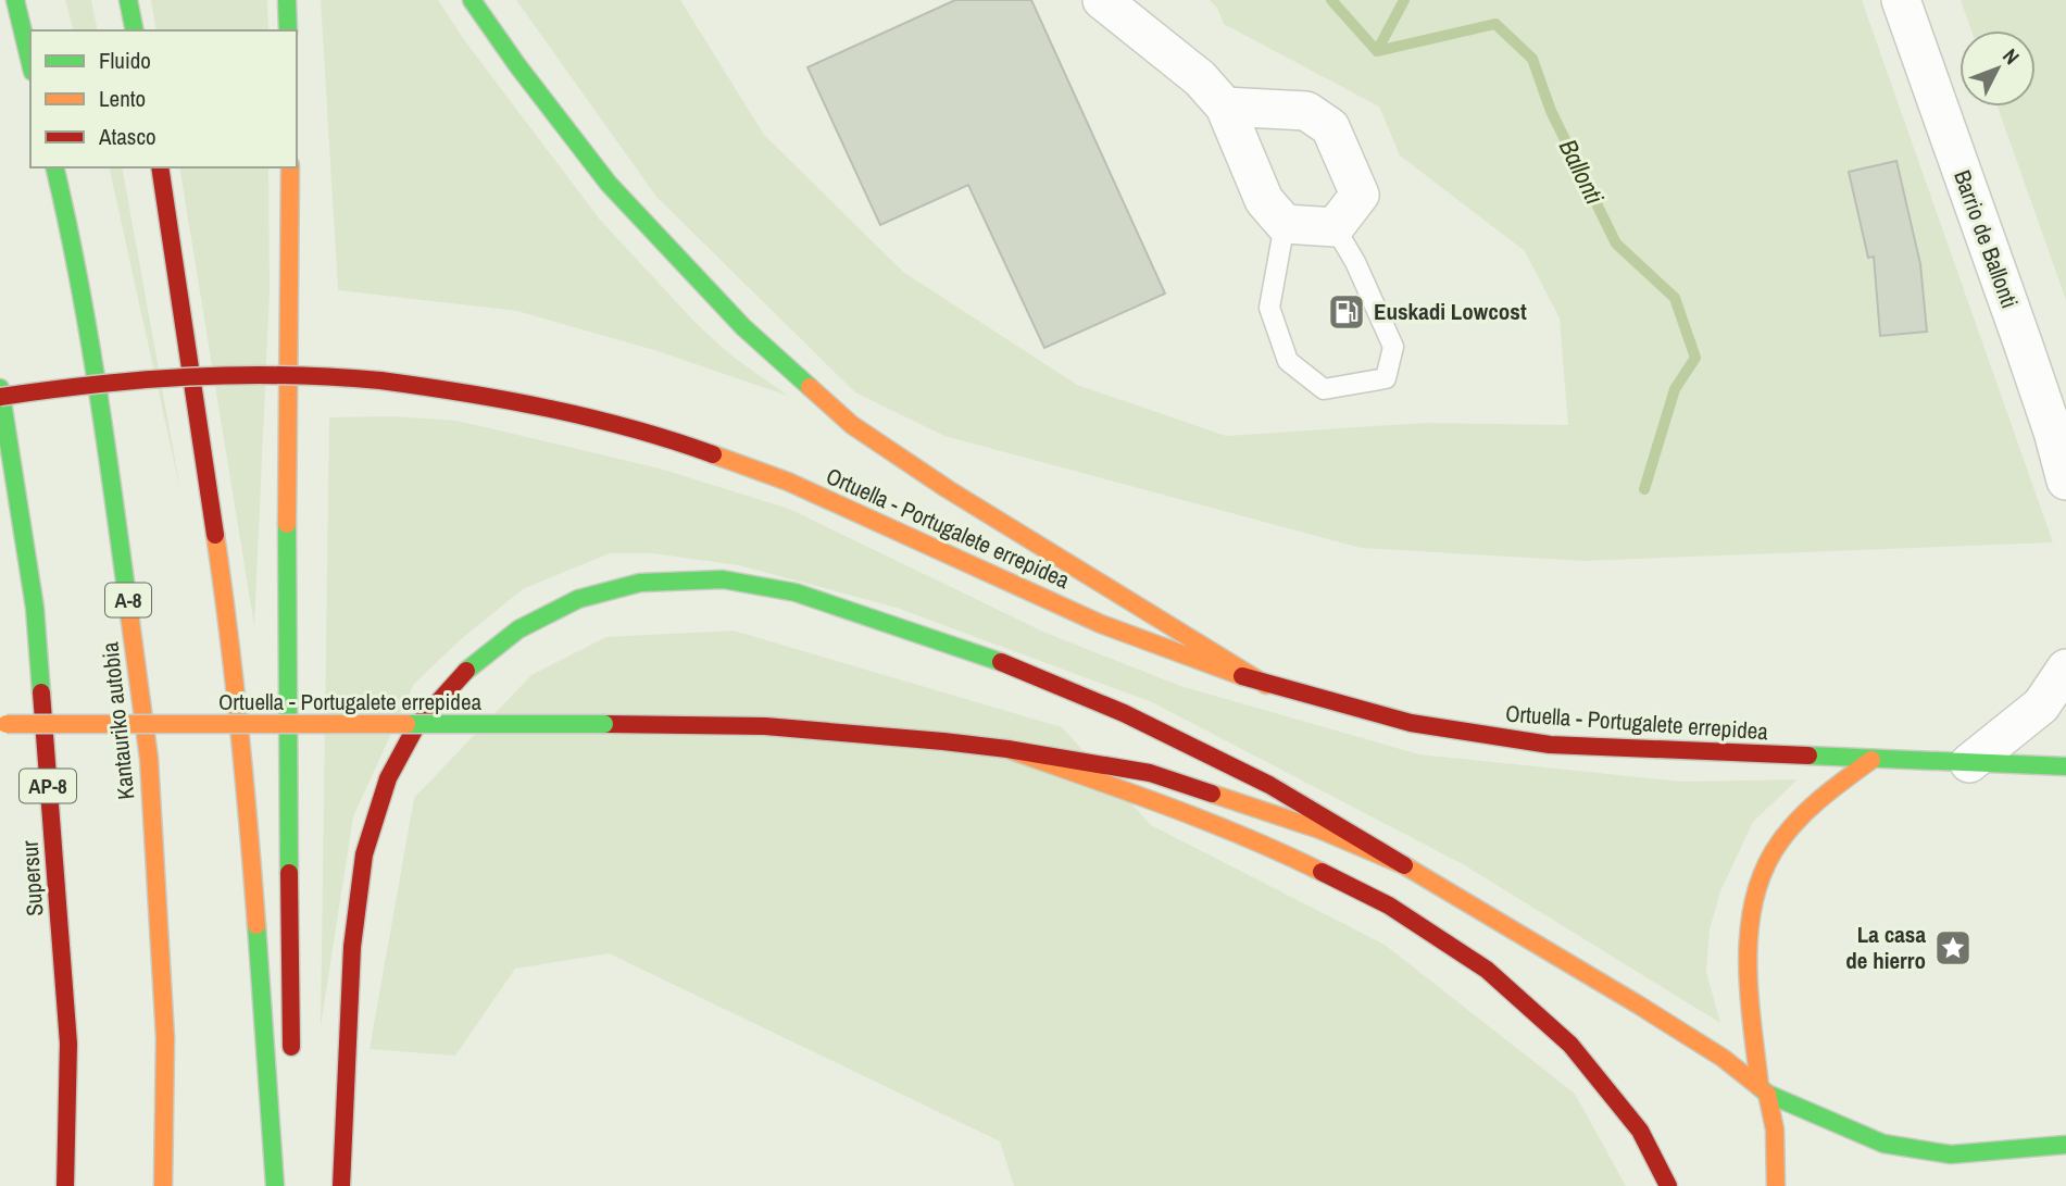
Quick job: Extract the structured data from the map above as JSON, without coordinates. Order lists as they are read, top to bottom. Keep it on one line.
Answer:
{"streets":{"main road":["Ortuella - Portugalete errepidea","A-8","Kantauriko autobia","AP-8","Supersur"],"street":["Barrio de Ballonti"]},"water":["Ballonti"],"places":{"fuel station":["Euskadi Lowcost"],"place":["La casa de hierro"]},"legend":["Fluido","Lento","Atasco"],"north":"top right"}
